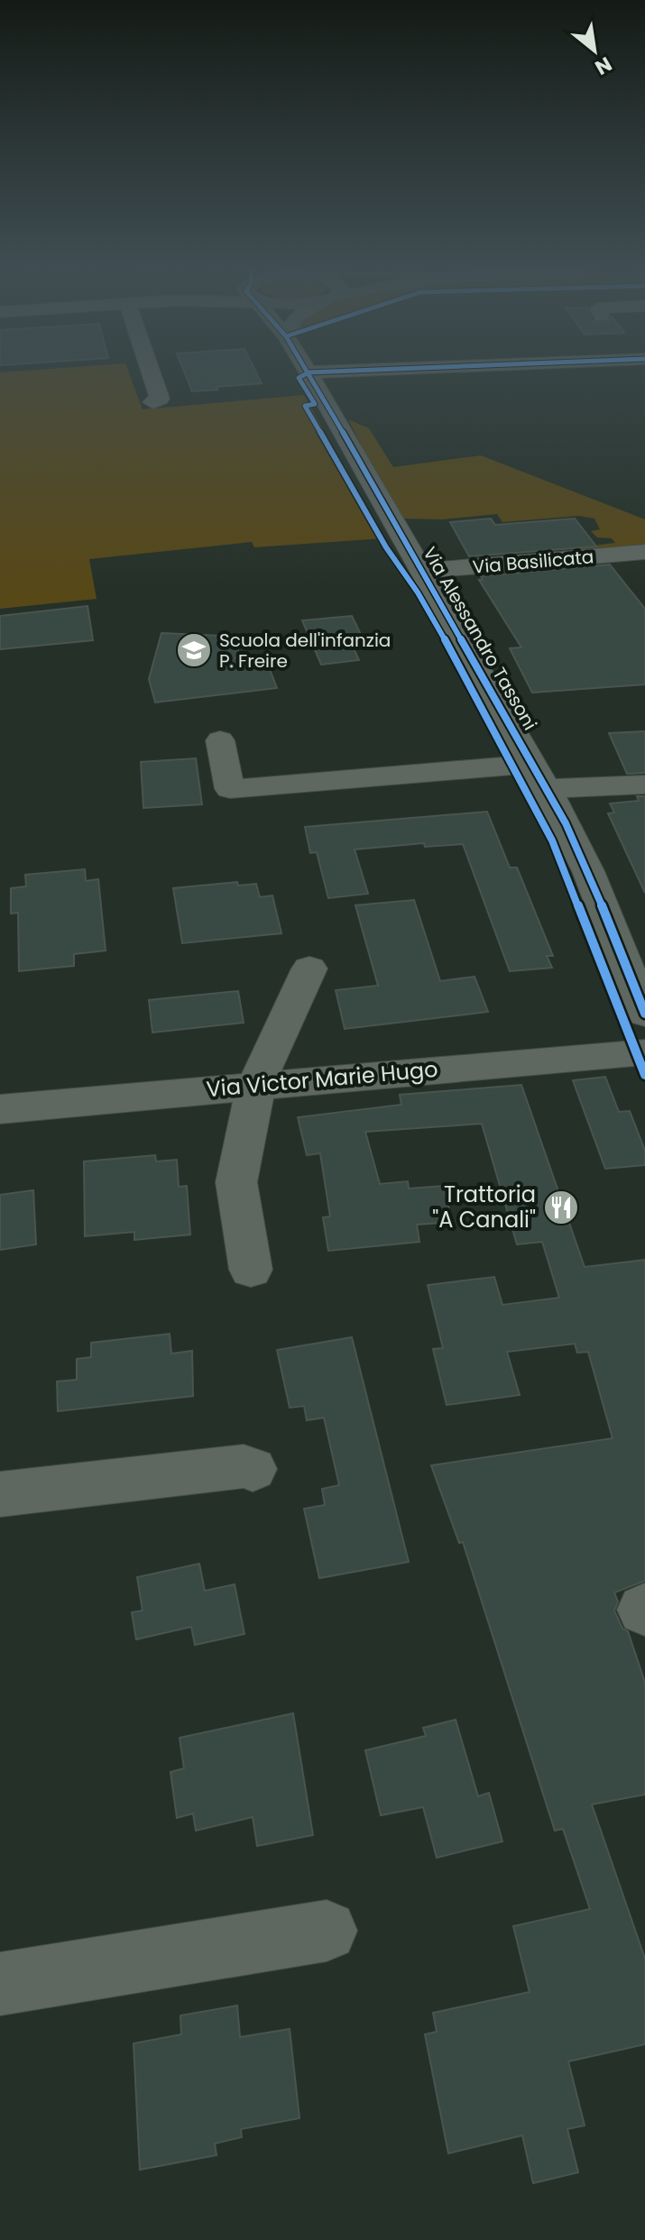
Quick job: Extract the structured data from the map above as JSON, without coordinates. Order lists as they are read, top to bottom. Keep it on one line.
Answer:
{"streets":{"street":["Via Basilicata","Via Alessandro Tassoni","Via Victor Marie Hugo"]},"crossings":[["Via Basilicata","Via Alessandro Tassoni"]],"places":{"school or university":["Scuola dell'infanzia P. Freire"],"restaurant":["Trattoria \"A Canali\""]},"north":"bottom right"}
